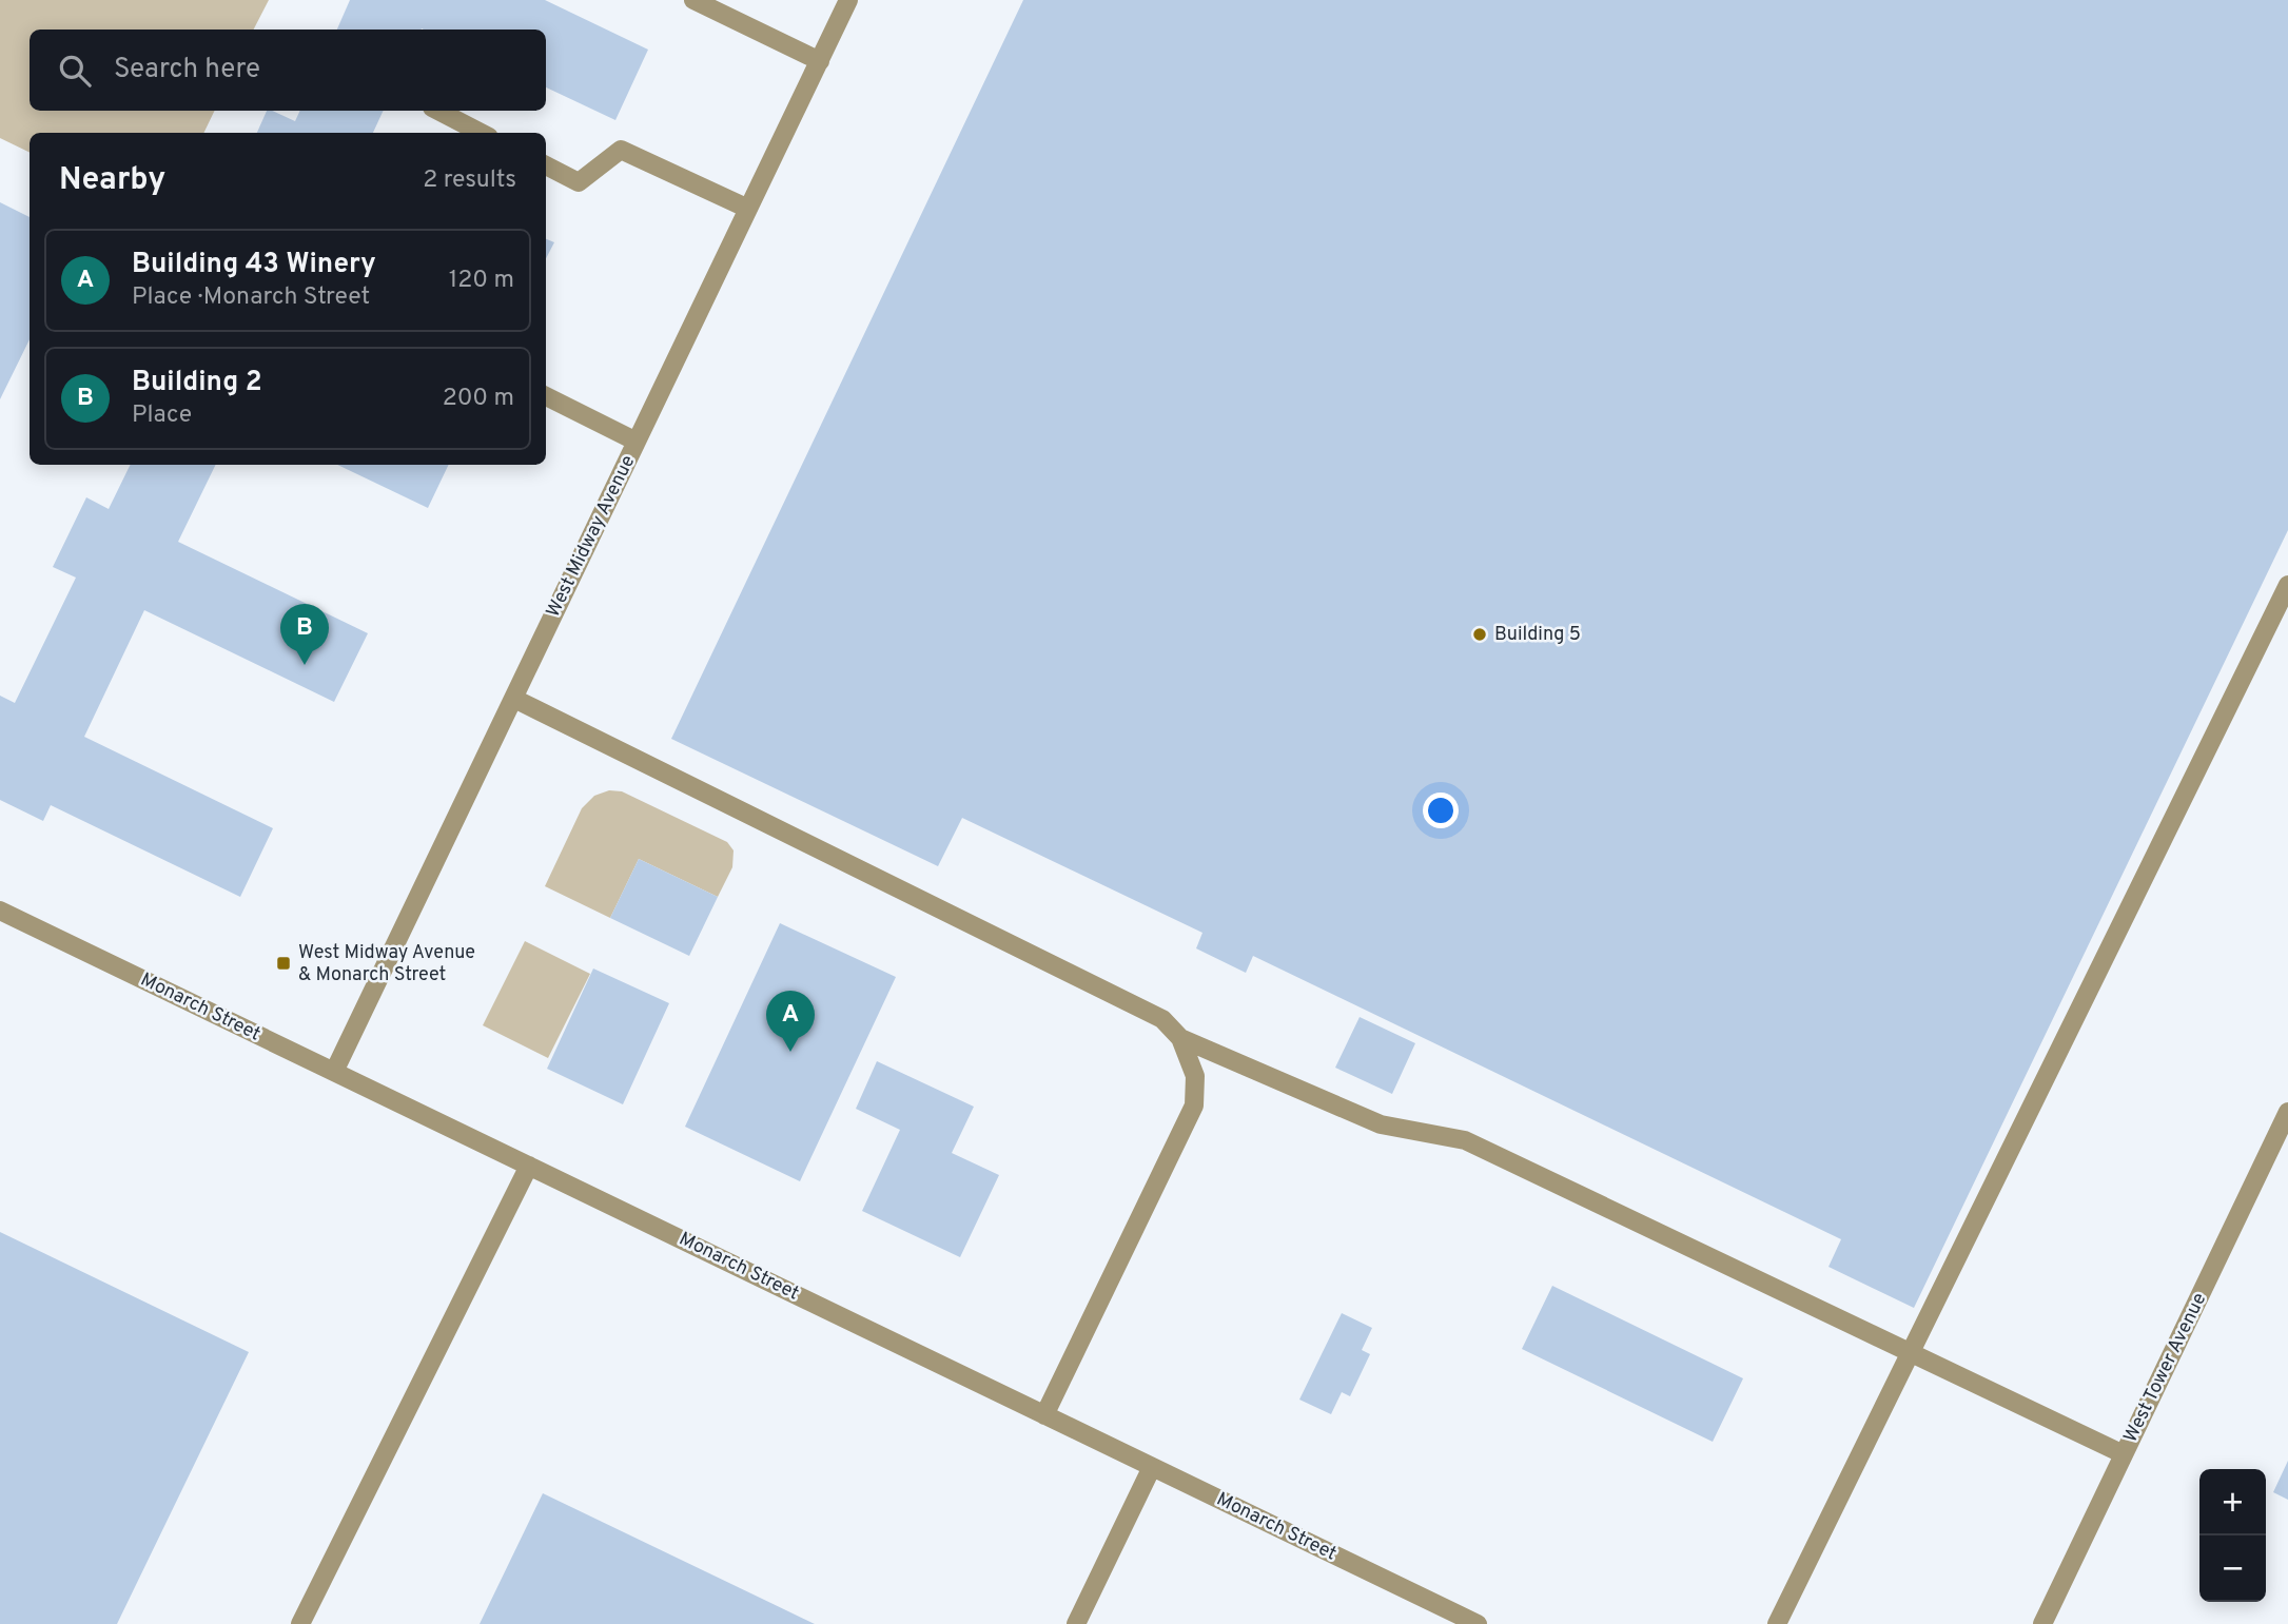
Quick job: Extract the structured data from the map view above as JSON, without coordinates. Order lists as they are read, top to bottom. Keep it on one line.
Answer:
{"streets":{"street":["West Midway Avenue","Monarch Street","West Tower Avenue"]},"crossings":[["West Midway Avenue","Monarch Street"]],"places":{"other":["Building 5"],"transit":["West Midway Avenue & Monarch Street"]},"page":{"search":"Search here","heading":["Nearby","2 results"],"list":[{"mark":"A","name":"Building 43 Winery","note":"Place · Monarch Street","value":"120 m"},{"mark":"B","name":"Building 2","note":"Place","value":"200 m"}],"pins":["B","A"],"map_buttons":["+","−"]}}
